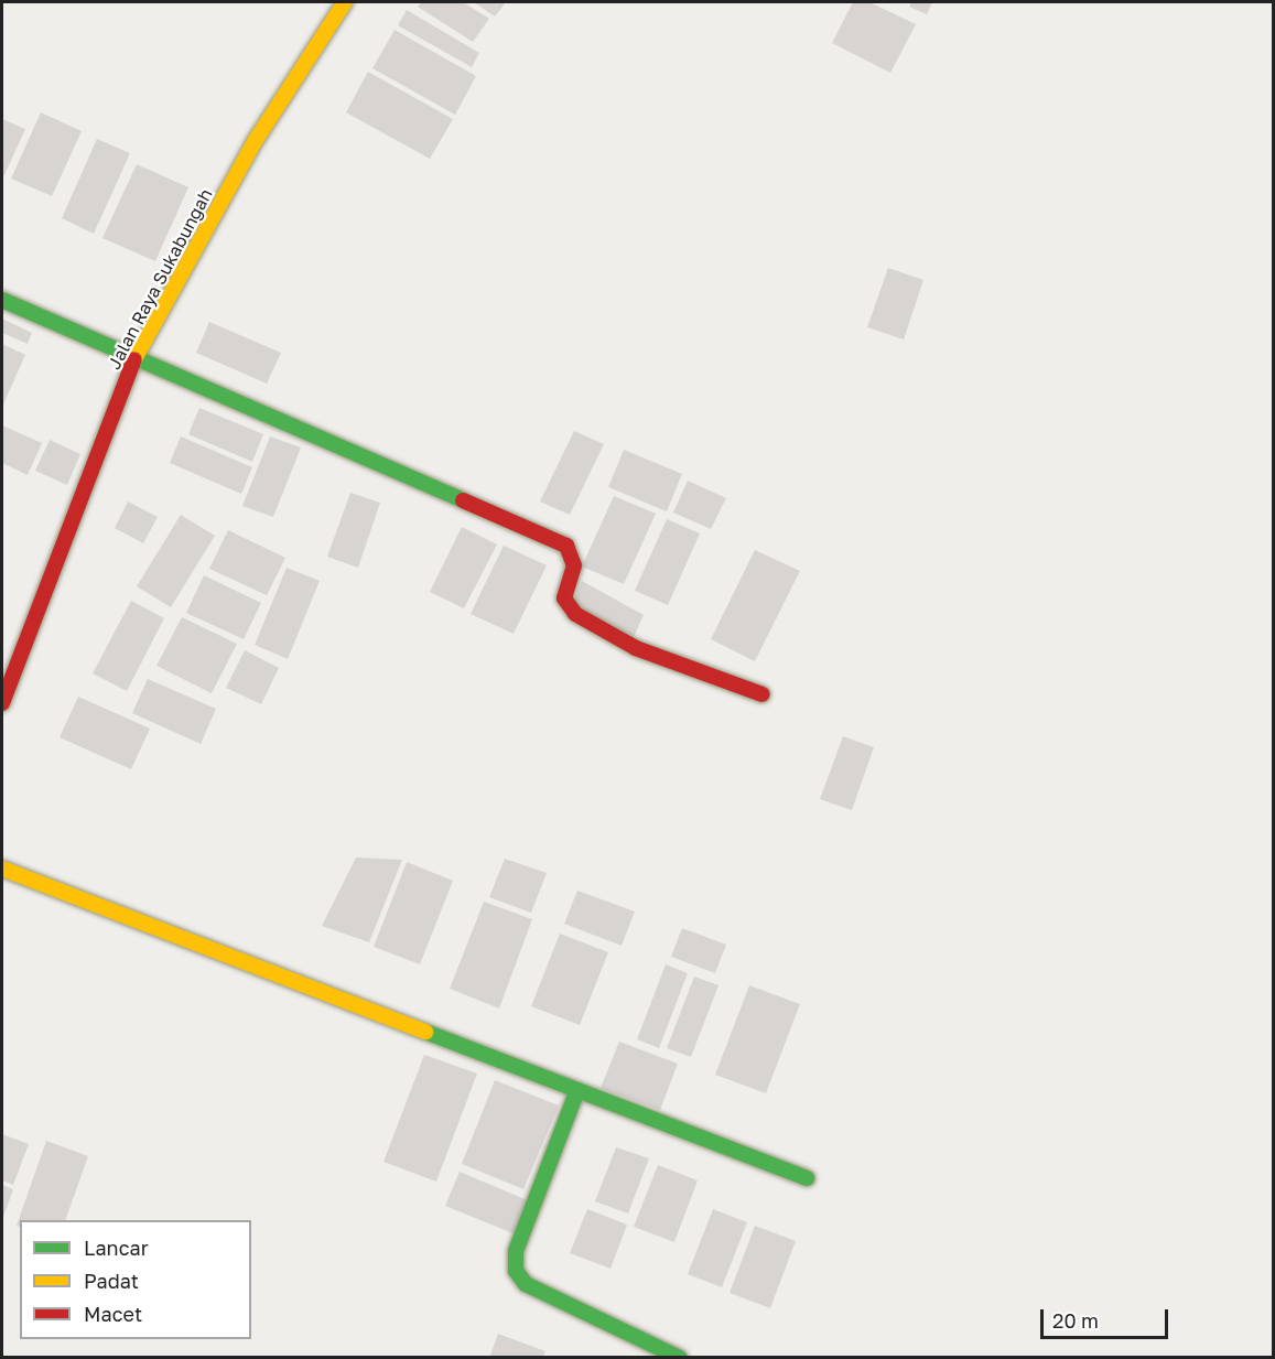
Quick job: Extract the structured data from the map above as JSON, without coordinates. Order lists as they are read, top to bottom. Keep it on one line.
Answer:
{"streets":{"street":["Jalan Raya Sukabungah"]},"legend":["Lancar","Padat","Macet"],"scale_bar":"20 m"}
